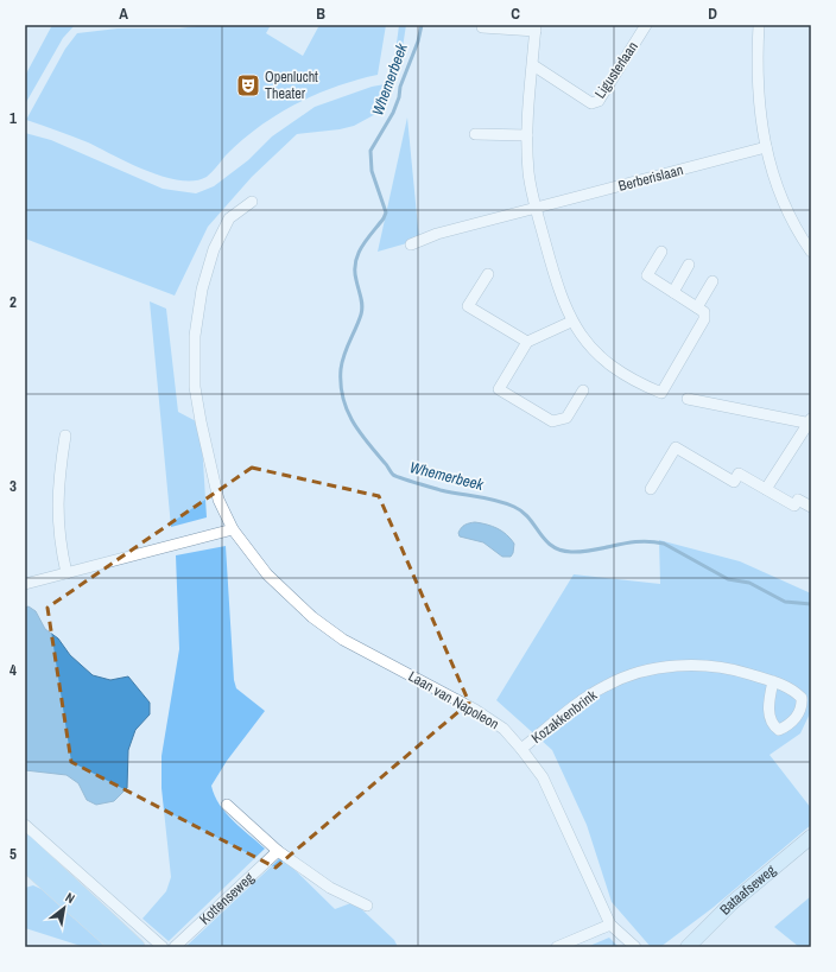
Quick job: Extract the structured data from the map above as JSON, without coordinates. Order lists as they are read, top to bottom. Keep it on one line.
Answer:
{"streets":{"main road":["Bataafseweg"],"street":["Ligusterlaan","Berberislaan","Laan van Napoleon","Kozakkenbrink","Kottenseweg"]},"crossings":[["Laan van Napoleon","Kozakkenbrink"]],"water":["Whemerbeek"],"places":{"theatre":["Openlucht Theater"]},"north":"top right","grid":{"columns":["A","B","C","D"],"rows":["1","2","3","4","5"]}}
